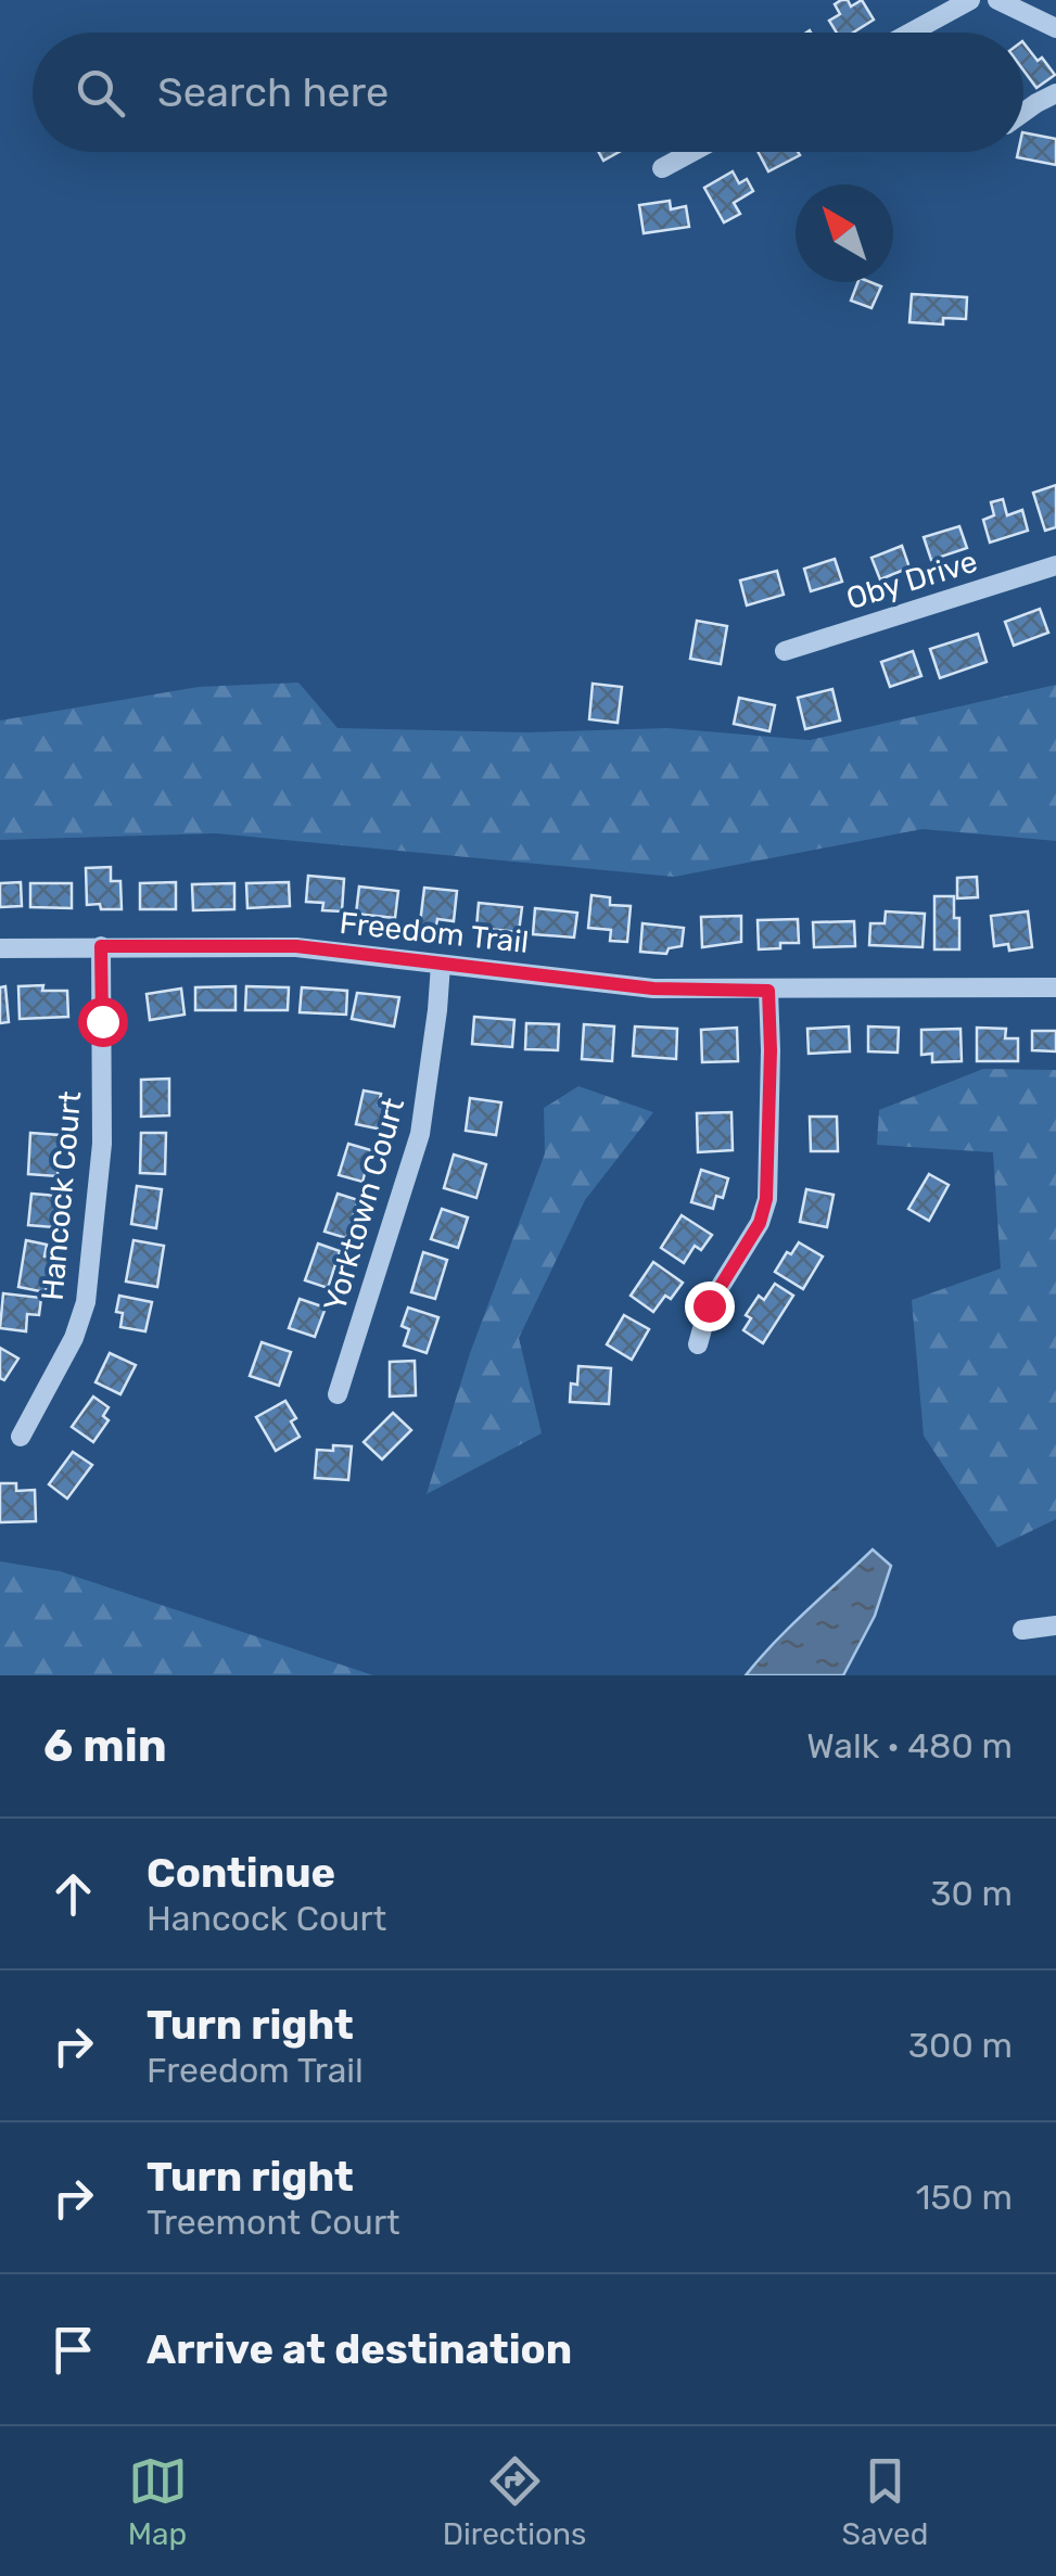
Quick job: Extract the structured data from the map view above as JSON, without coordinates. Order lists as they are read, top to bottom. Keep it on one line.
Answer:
{"streets":{"street":["Oby Drive","Freedom Trail","Hancock Court","Yorktown Court"]},"crossings":[["Freedom Trail","Hancock Court"],["Freedom Trail","Yorktown Court"]],"north":"top left","page":{"search":"Search here","heading":["6 min","Walk · 480 m"],"list":[["Continue","Hancock Court","30 m"],["Turn right","Freedom Trail","300 m"],["Turn right","Treemont Court","150 m"],"Arrive at destination"],"nav":["Map","Directions","Saved"]}}
